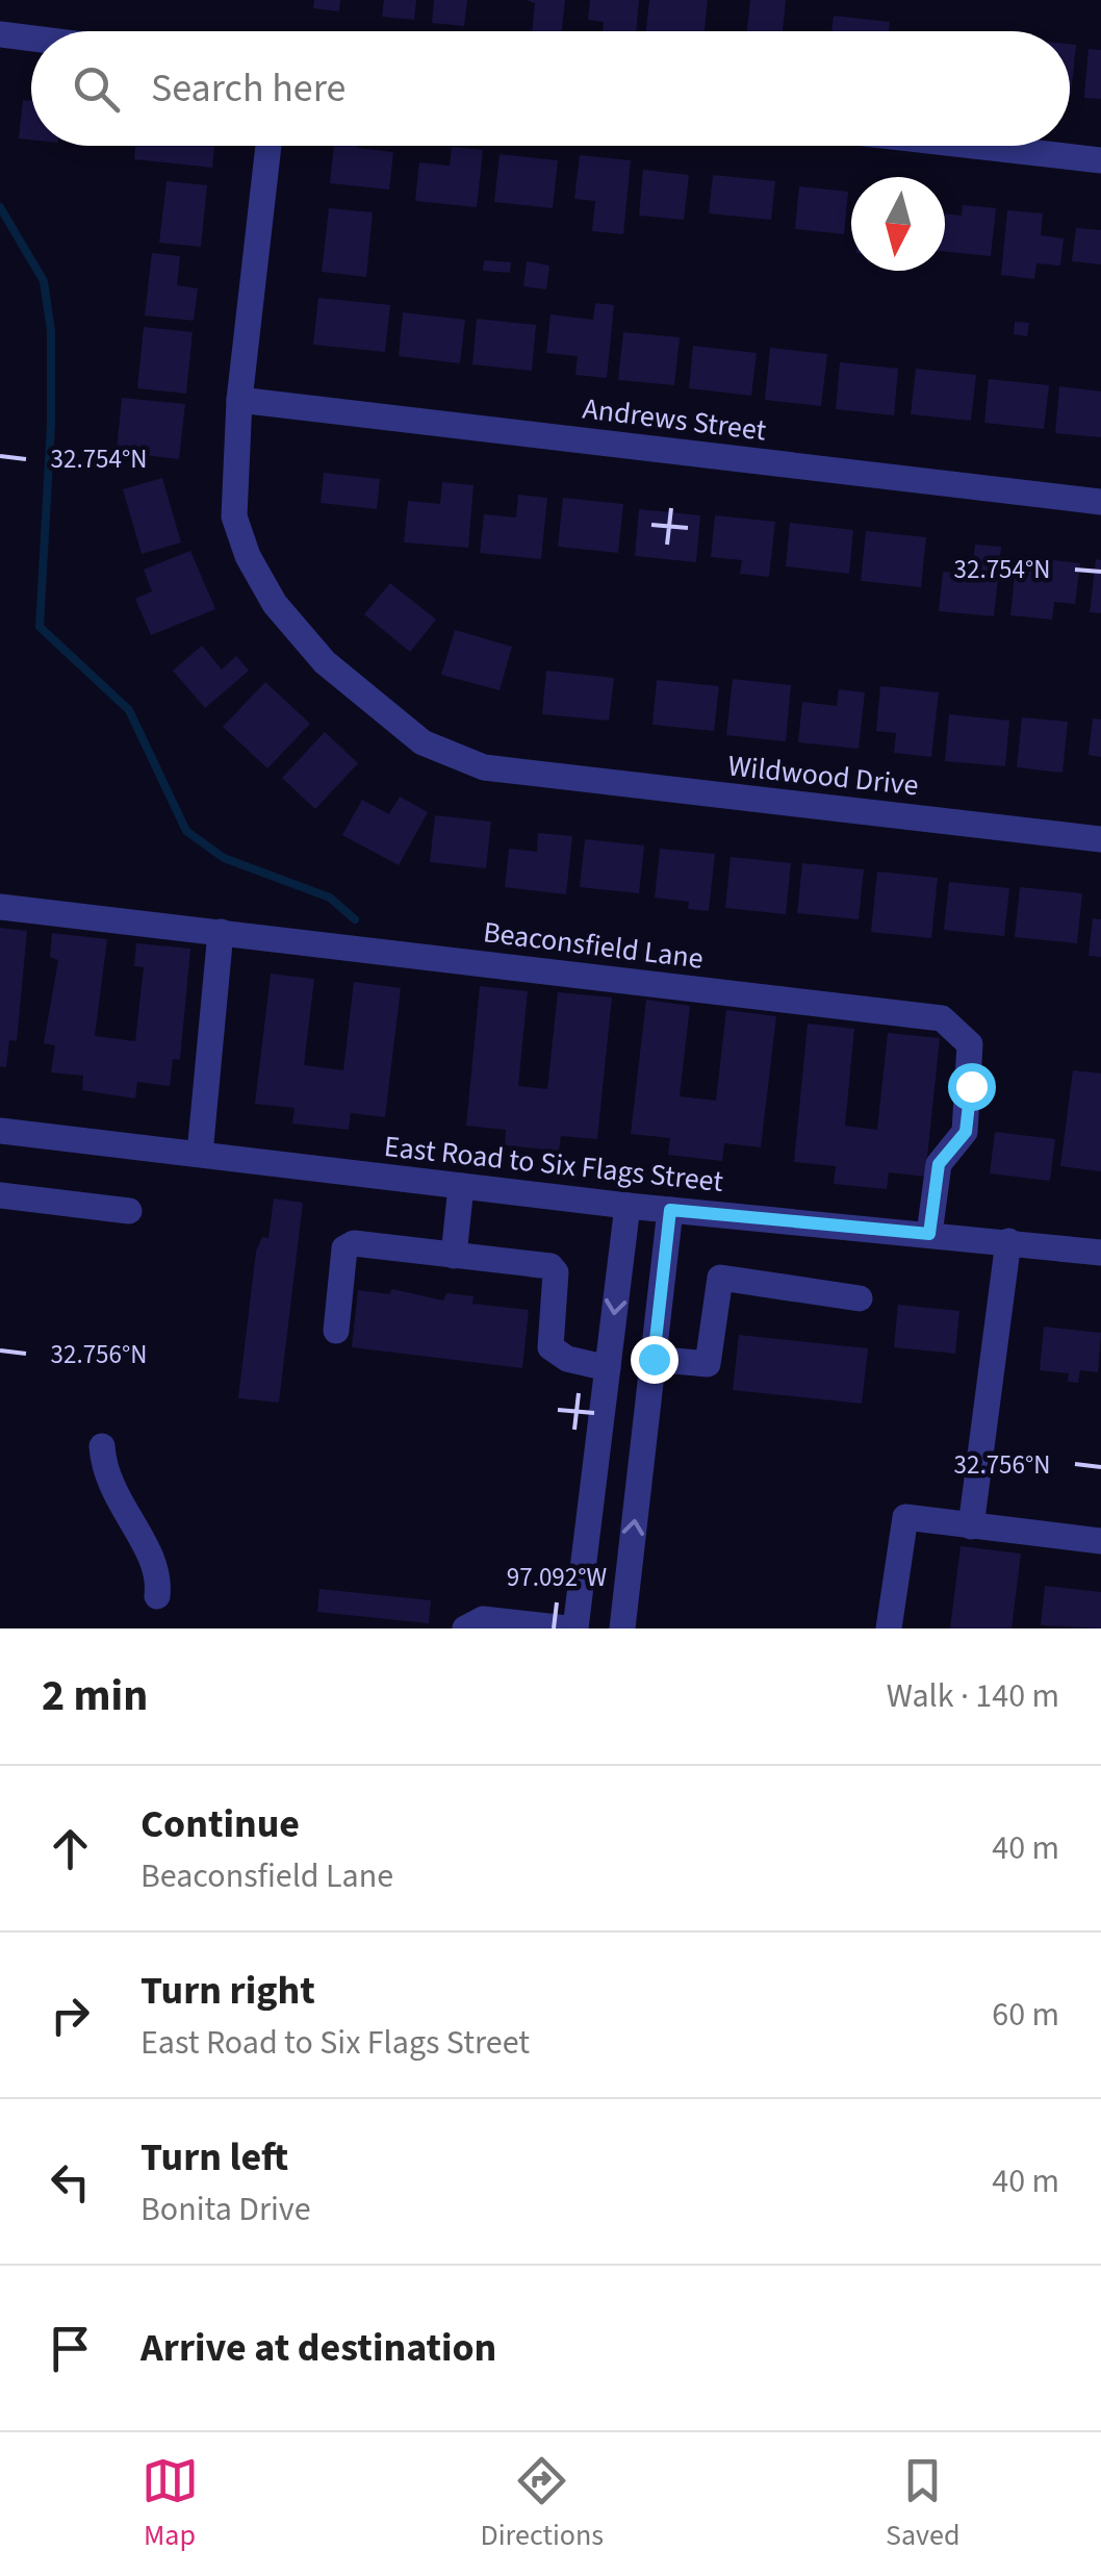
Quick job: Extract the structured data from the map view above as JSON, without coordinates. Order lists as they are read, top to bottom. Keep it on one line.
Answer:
{"streets":{"street":["Andrews Street","Wildwood Drive","Beaconsfield Lane","East Road to Six Flags Street"]},"crossings":[["Andrews Street","Wildwood Drive"],["Beaconsfield Lane","East Road to Six Flags Street"]],"north":"bottom","page":{"search":"Search here","heading":["2 min","Walk · 140 m"],"list":[["Continue","Beaconsfield Lane","40 m"],["Turn right","East Road to Six Flags Street","60 m"],["Turn left","Bonita Drive","40 m"],"Arrive at destination"],"nav":["Map","Directions","Saved"]},"coordinates":["32.754°N","32.756°N","97.092°W"]}
